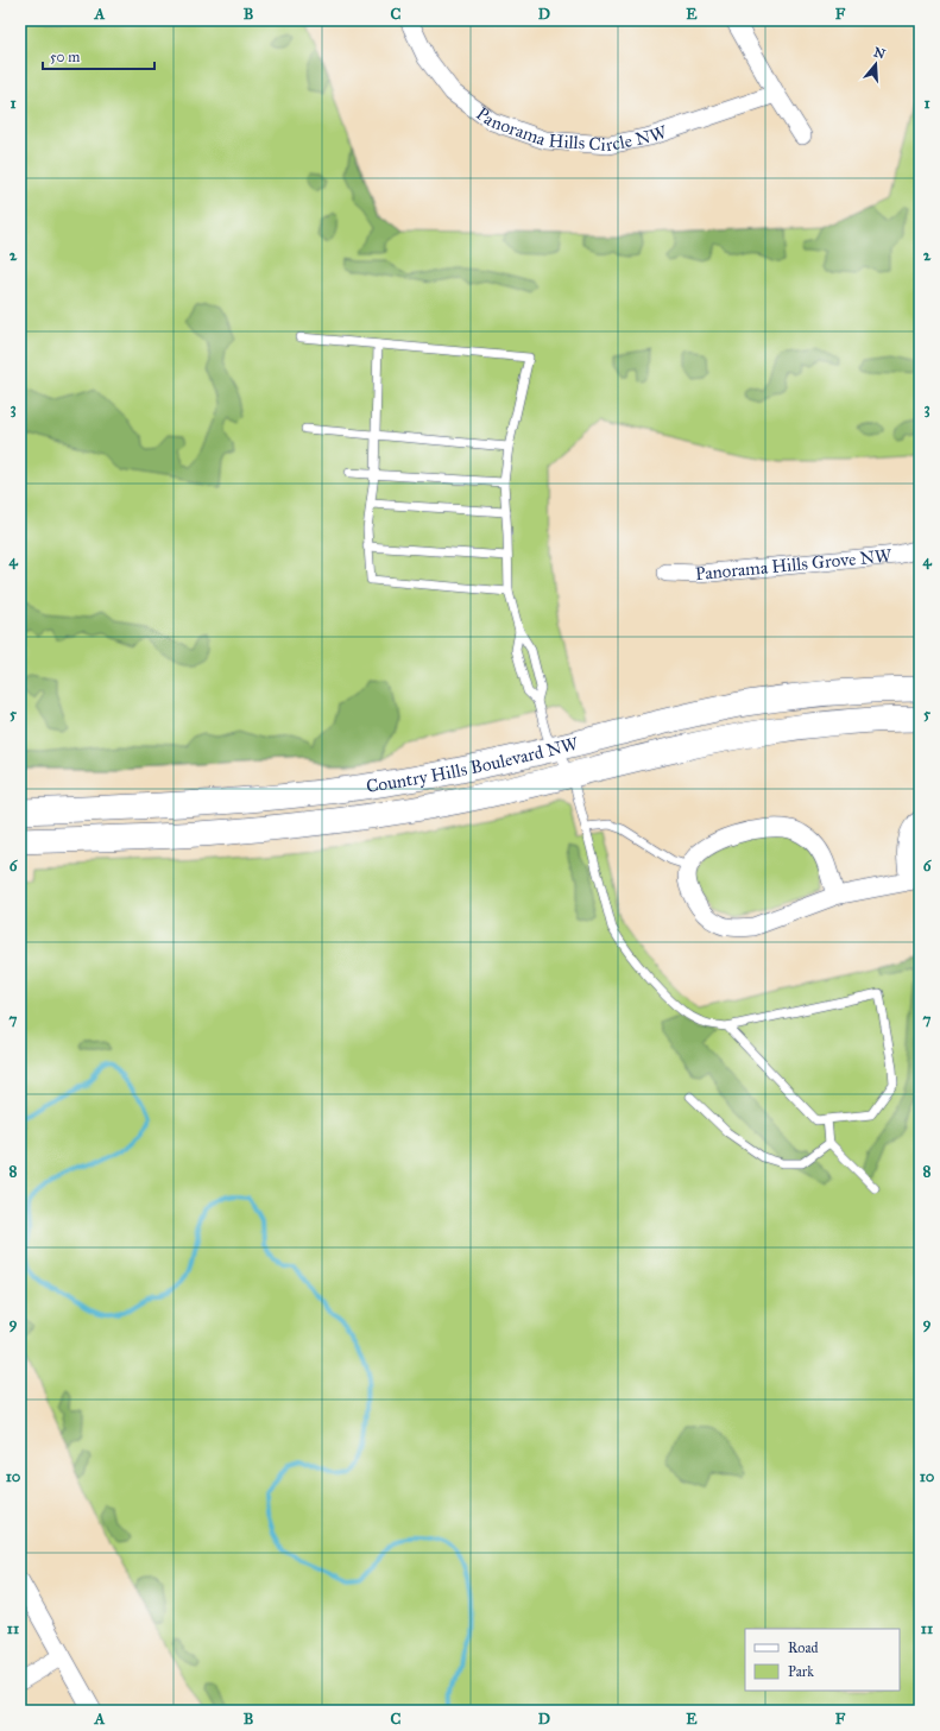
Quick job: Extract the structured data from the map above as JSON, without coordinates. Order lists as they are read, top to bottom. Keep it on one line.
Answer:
{"streets":{"main road":["Country Hills Boulevard NW"],"street":["Panorama Hills Circle NW","Panorama Hills Grove NW"]},"legend":["Road","Park"],"scale_bar":"50 m","north":"top","grid":{"columns":["A","B","C","D","E","F"],"rows":["1","2","3","4","5","6","7","8","9","10","11"]}}
